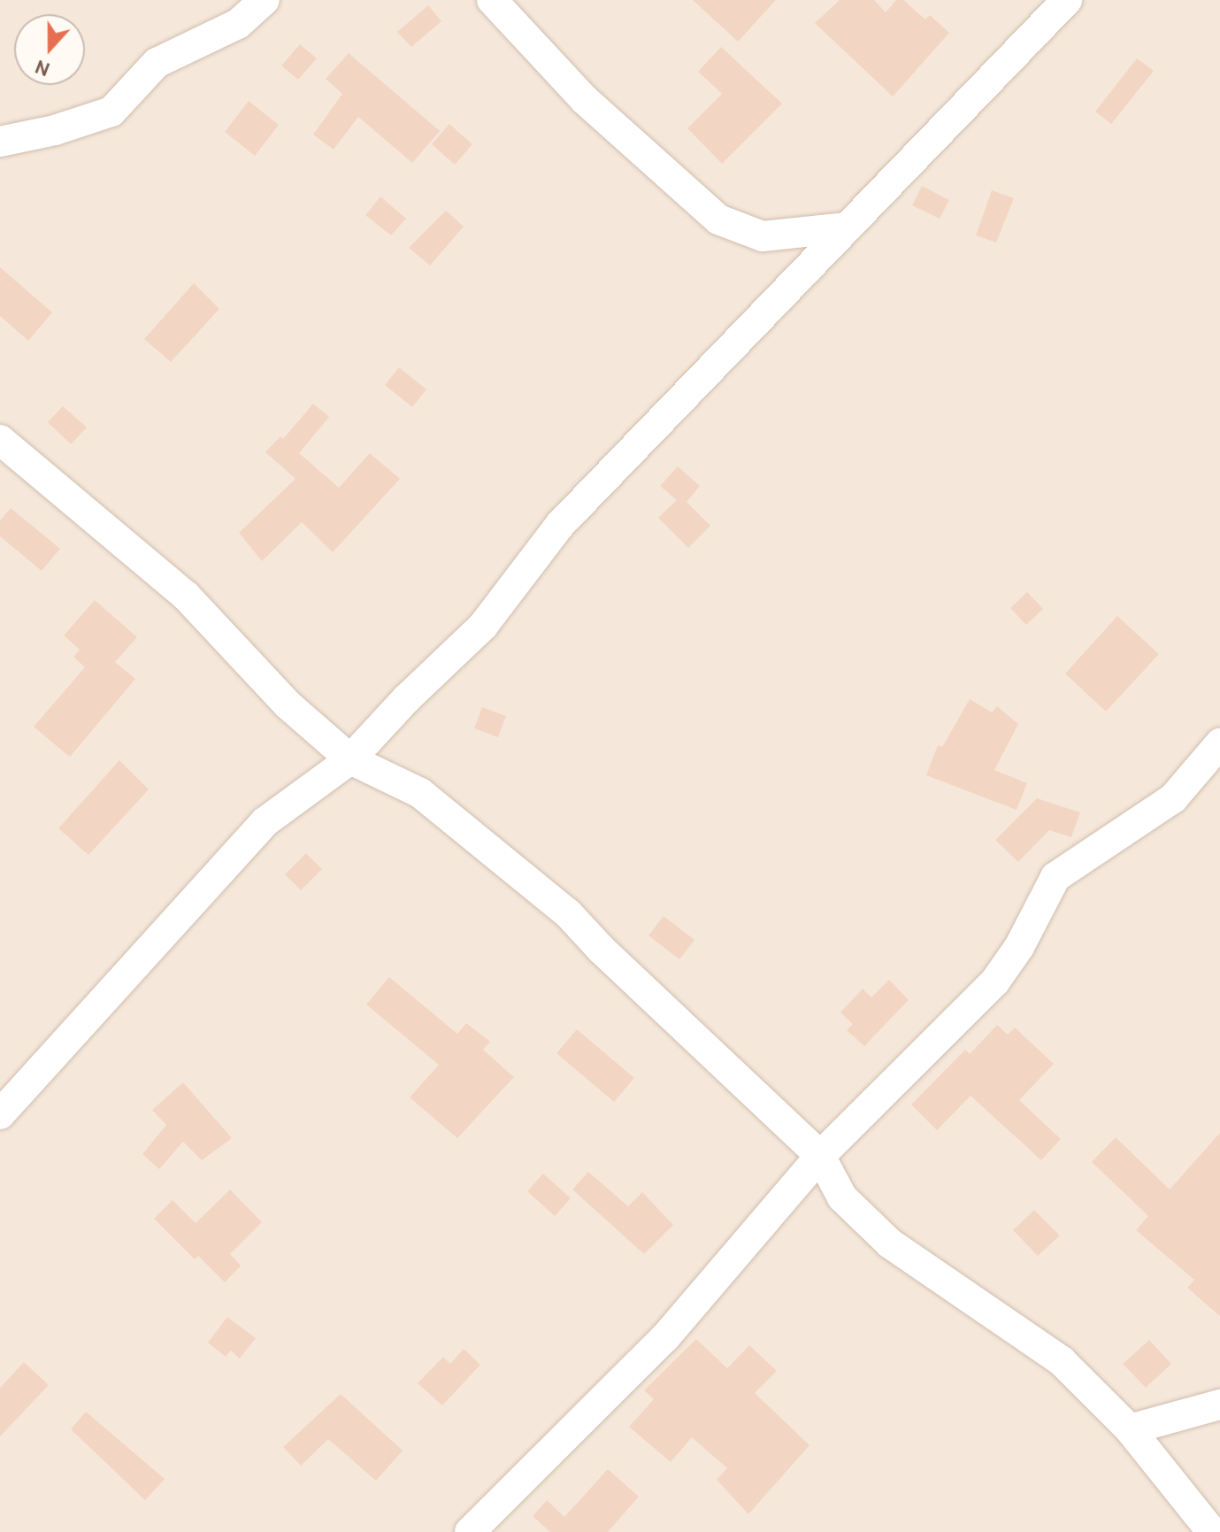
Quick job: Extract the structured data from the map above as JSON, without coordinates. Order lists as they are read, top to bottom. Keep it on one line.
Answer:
{"north":"bottom"}
